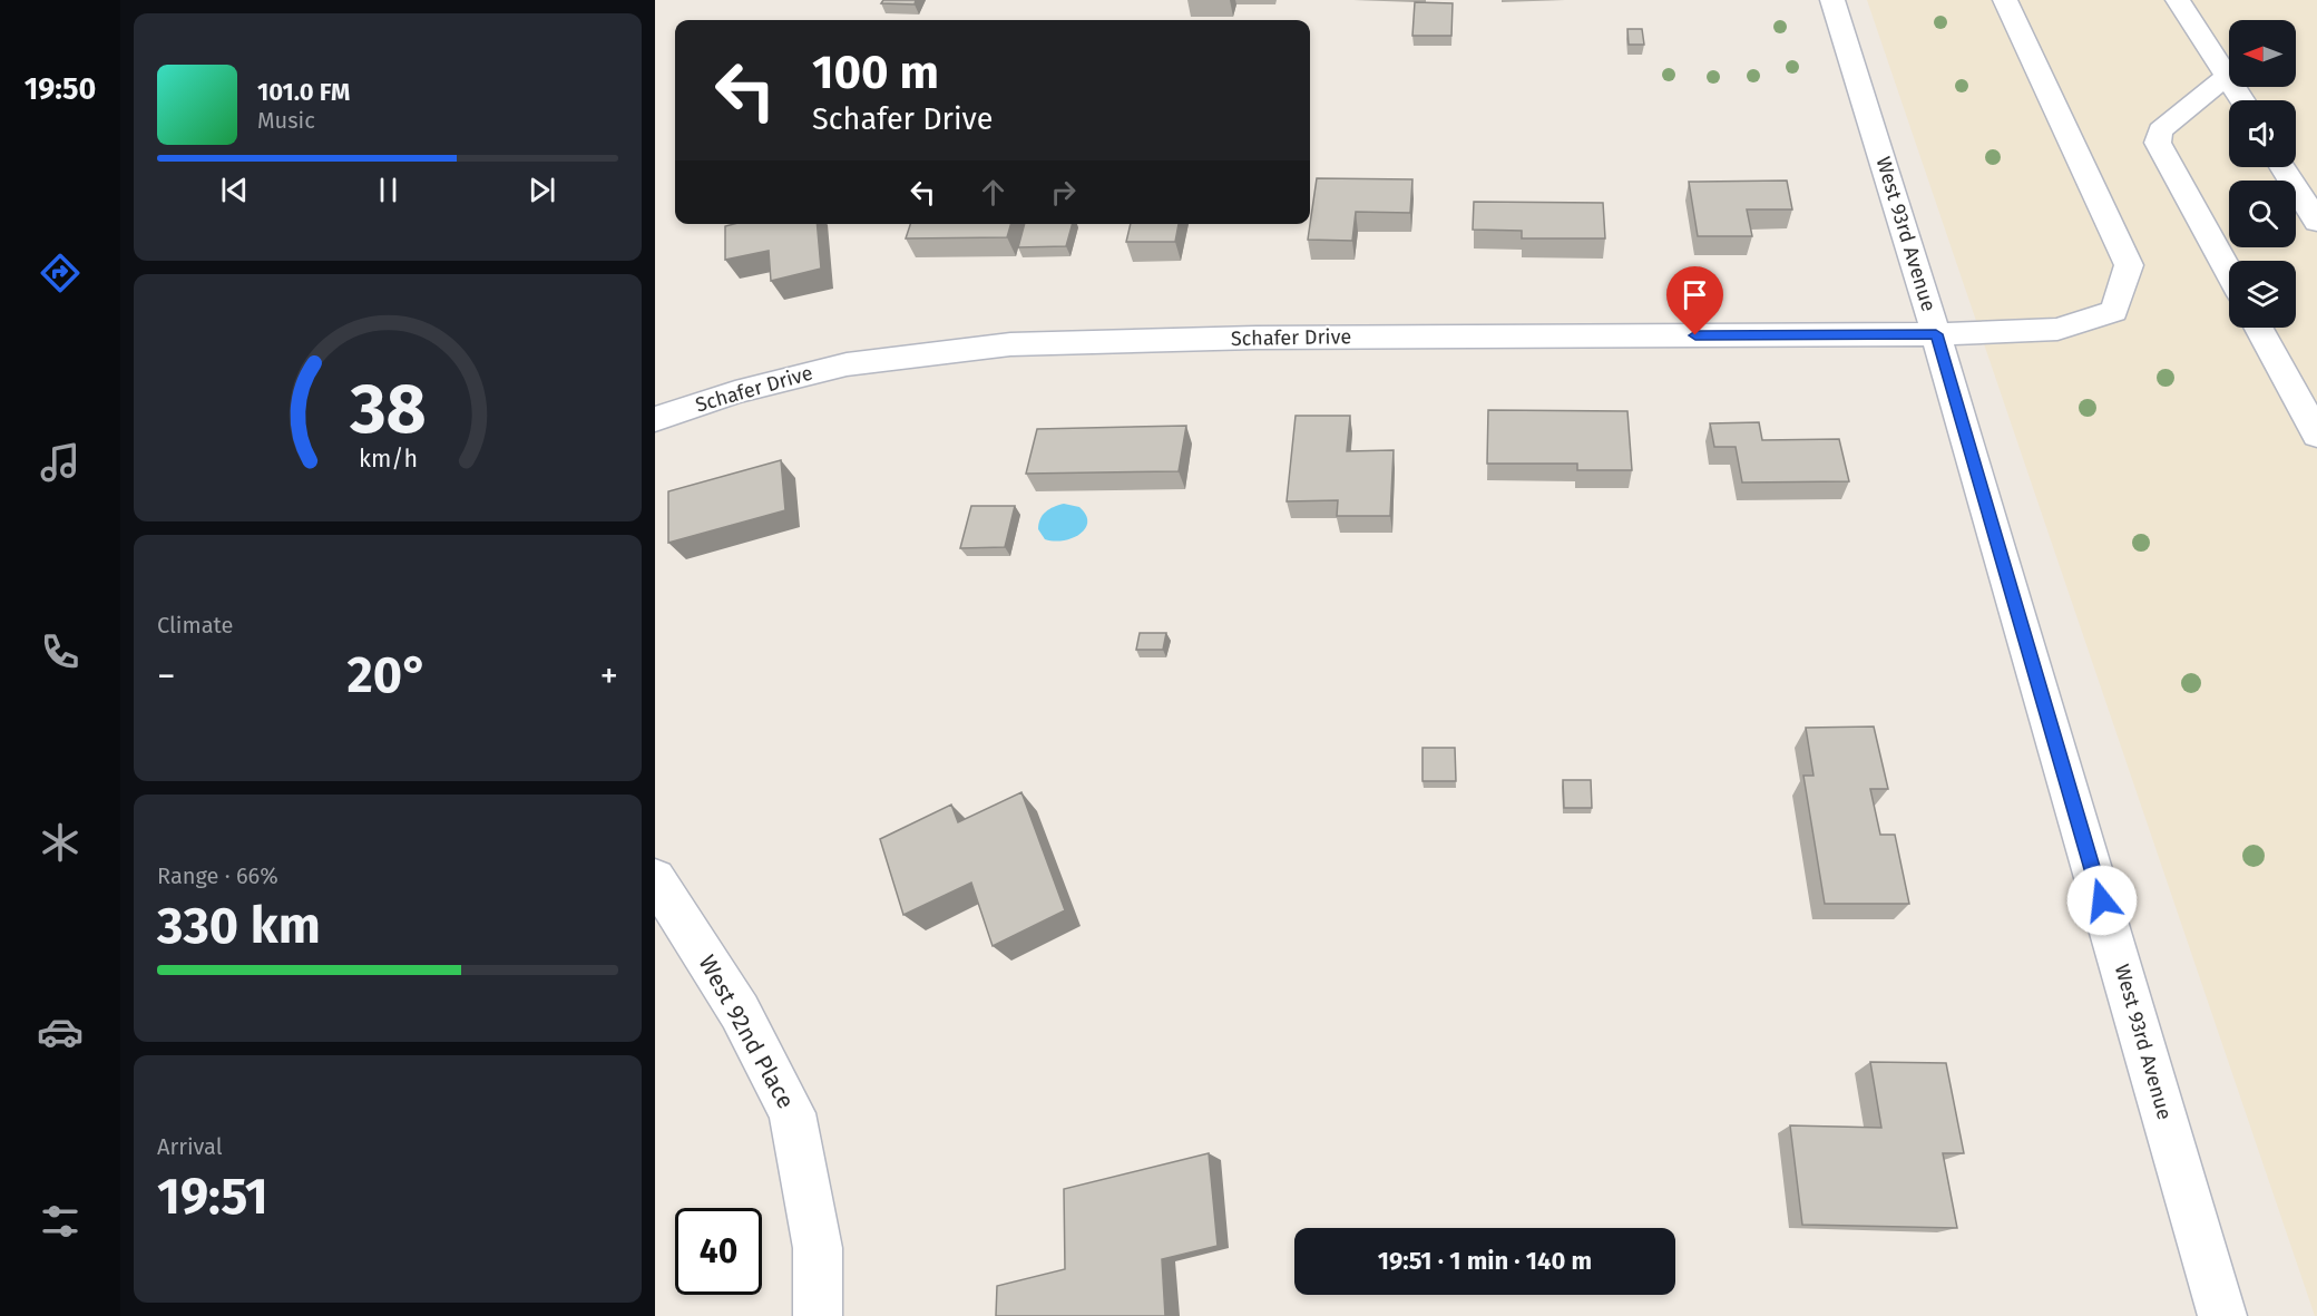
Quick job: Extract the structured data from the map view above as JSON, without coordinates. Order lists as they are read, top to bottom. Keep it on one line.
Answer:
{"streets":{"street":["West 93rd Avenue","Schafer Drive","West 92nd Place"]},"crossings":[["West 93rd Avenue","Schafer Drive"]],"north":"left","page":{"tabs":"19:50","turn":["100 m","Schafer Drive"],"song":["101.0 FM","Music"],"tile":["Climate",["Range · 66%","330 km"],["Arrival","19:51"]],"heat":["−","20°","+"],"limit":"40","trip":"19:51 · 1 min · 140 m","gauge":["38","km/h"]}}
